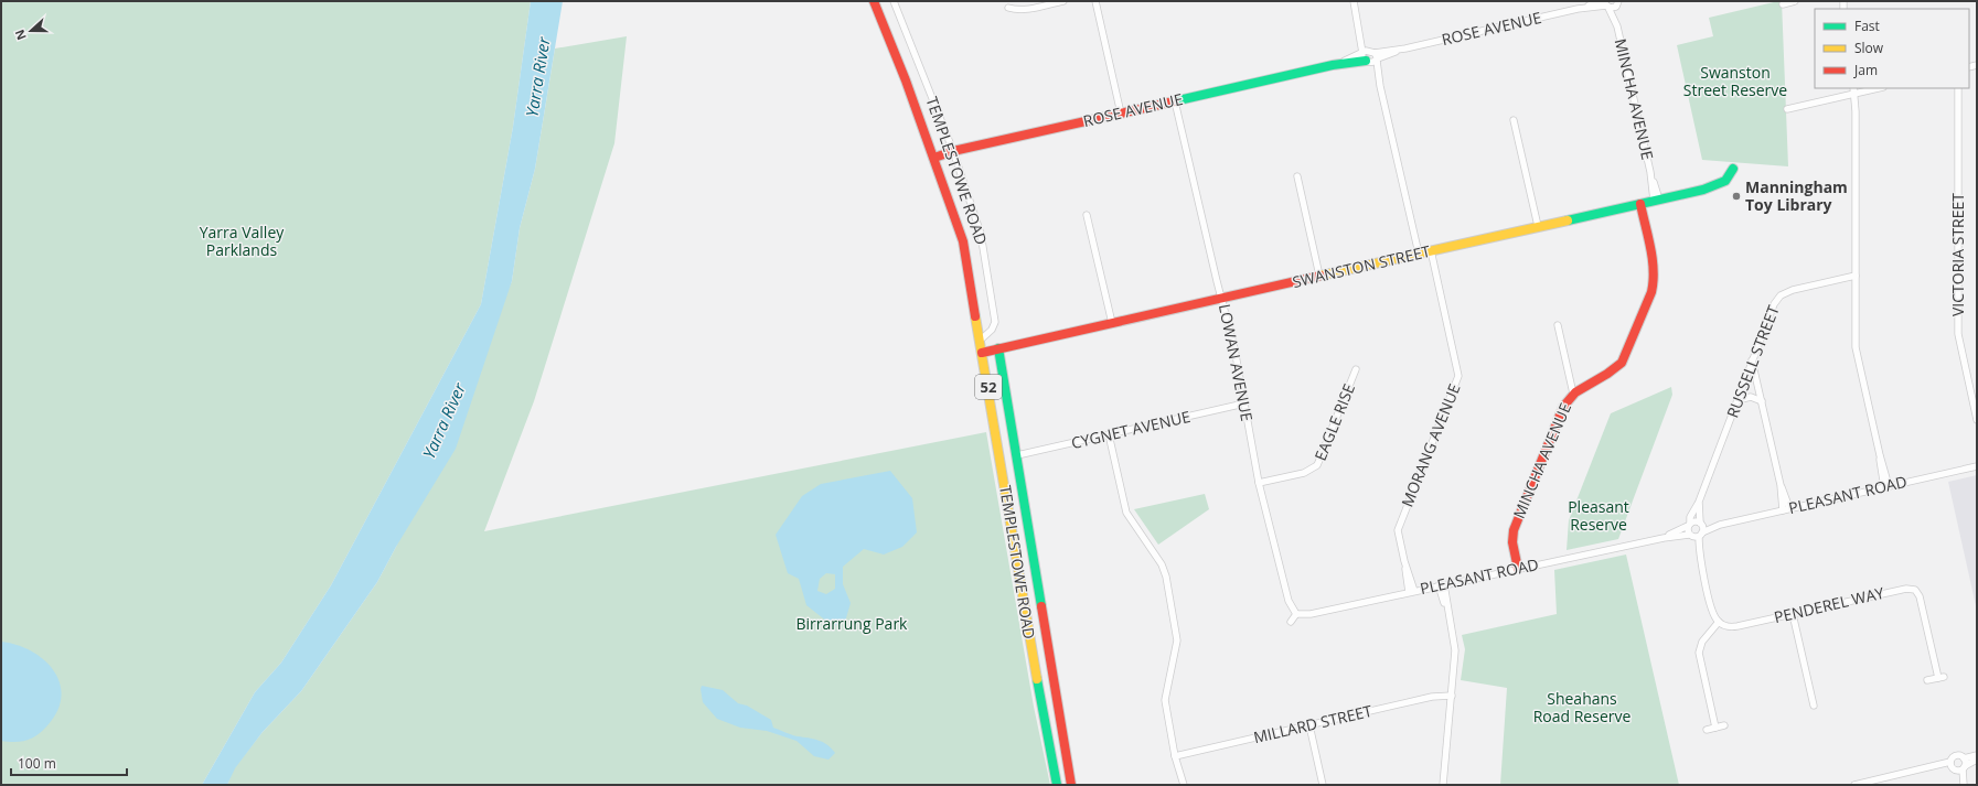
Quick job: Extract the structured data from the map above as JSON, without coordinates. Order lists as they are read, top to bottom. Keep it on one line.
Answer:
{"streets":{"street":["ROSE AVENUE","MINCHA AVENUE","TEMPLESTOWE ROAD","VICTORIA STREET","SWANSTON STREET","RUSSELL STREET","LOWAN AVENUE","52","EAGLE RISE","CYGNET AVENUE","MORANG AVENUE","PLEASANT ROAD","PENDEREL WAY","MILLARD STREET"]},"crossings":[["ROSE AVENUE","MINCHA AVENUE"],["ROSE AVENUE","TEMPLESTOWE ROAD"],["ROSE AVENUE","LOWAN AVENUE"],["MINCHA AVENUE","SWANSTON STREET"],["MINCHA AVENUE","PLEASANT ROAD"],["TEMPLESTOWE ROAD","SWANSTON STREET"],["TEMPLESTOWE ROAD","CYGNET AVENUE"],["SWANSTON STREET","LOWAN AVENUE"],["SWANSTON STREET","MORANG AVENUE"],["RUSSELL STREET","PLEASANT ROAD"],["LOWAN AVENUE","EAGLE RISE"],["LOWAN AVENUE","CYGNET AVENUE"],["LOWAN AVENUE","PLEASANT ROAD"],["MORANG AVENUE","PLEASANT ROAD"]],"water":["Yarra River"],"parks":["Swanston Street Reserve","Yarra Valley Parklands","Pleasant Reserve","Birrarrung Park","Sheahans Road Reserve"],"places":["Manningham Toy Library"],"legend":["Fast","Slow","Jam"],"scale_bar":"100 m","north":"left"}
